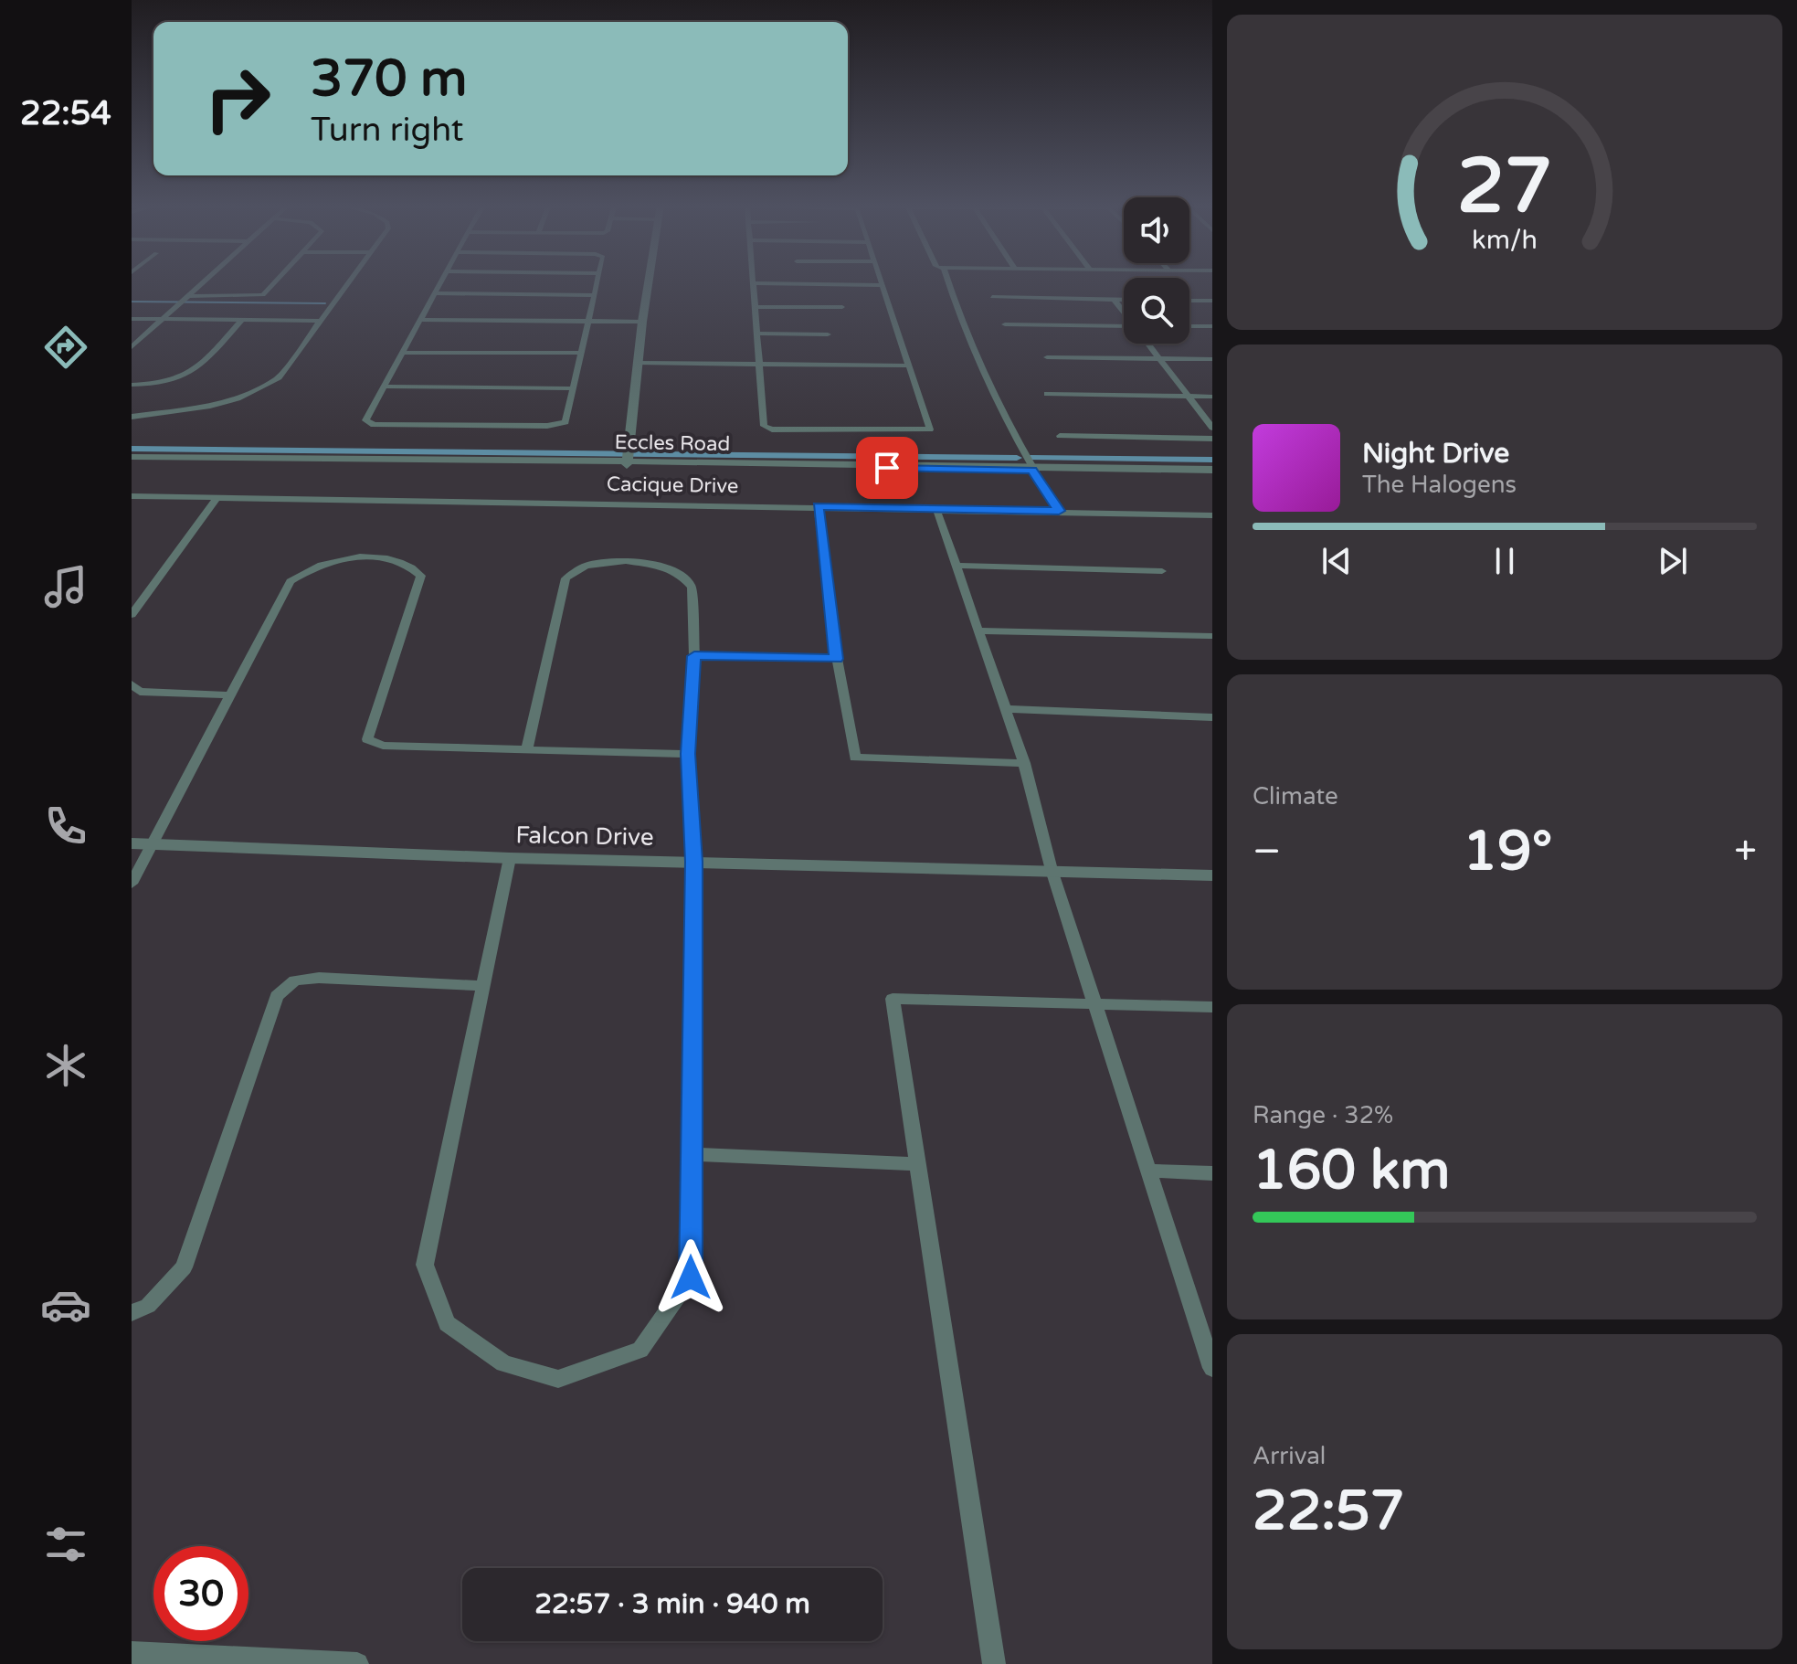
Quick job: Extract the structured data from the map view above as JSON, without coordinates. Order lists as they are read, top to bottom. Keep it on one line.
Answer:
{"streets":{"street":["Eccles Road","Cacique Drive","Falcon Drive"]},"page":{"tabs":"22:54","turn":["370 m","Turn right"],"song":["Night Drive","The Halogens"],"tile":["Climate",["Range · 32%","160 km"],["Arrival","22:57"]],"heat":["−","19°","+"],"limit":"30","trip":"22:57 · 3 min · 940 m","gauge":["27","km/h"]}}
